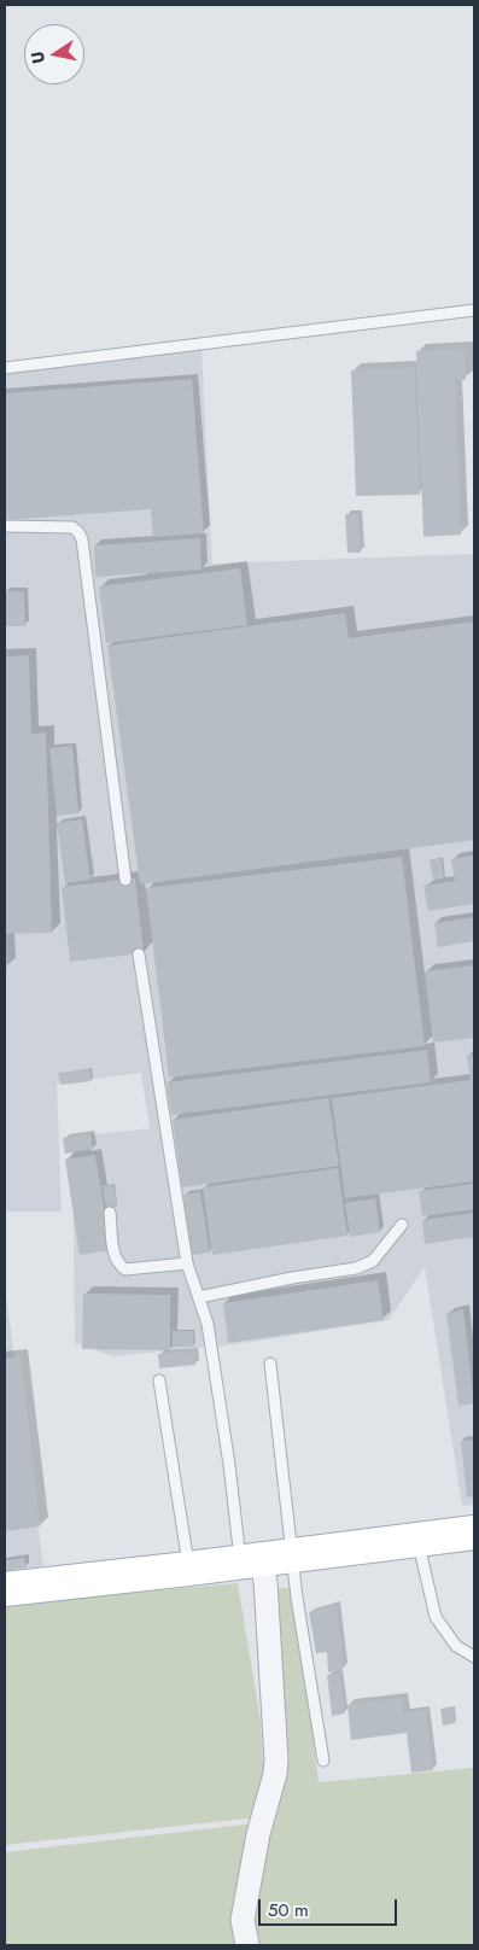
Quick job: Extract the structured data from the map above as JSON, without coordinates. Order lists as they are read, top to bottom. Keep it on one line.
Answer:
{"scale_bar":"50 m","north":"left"}
